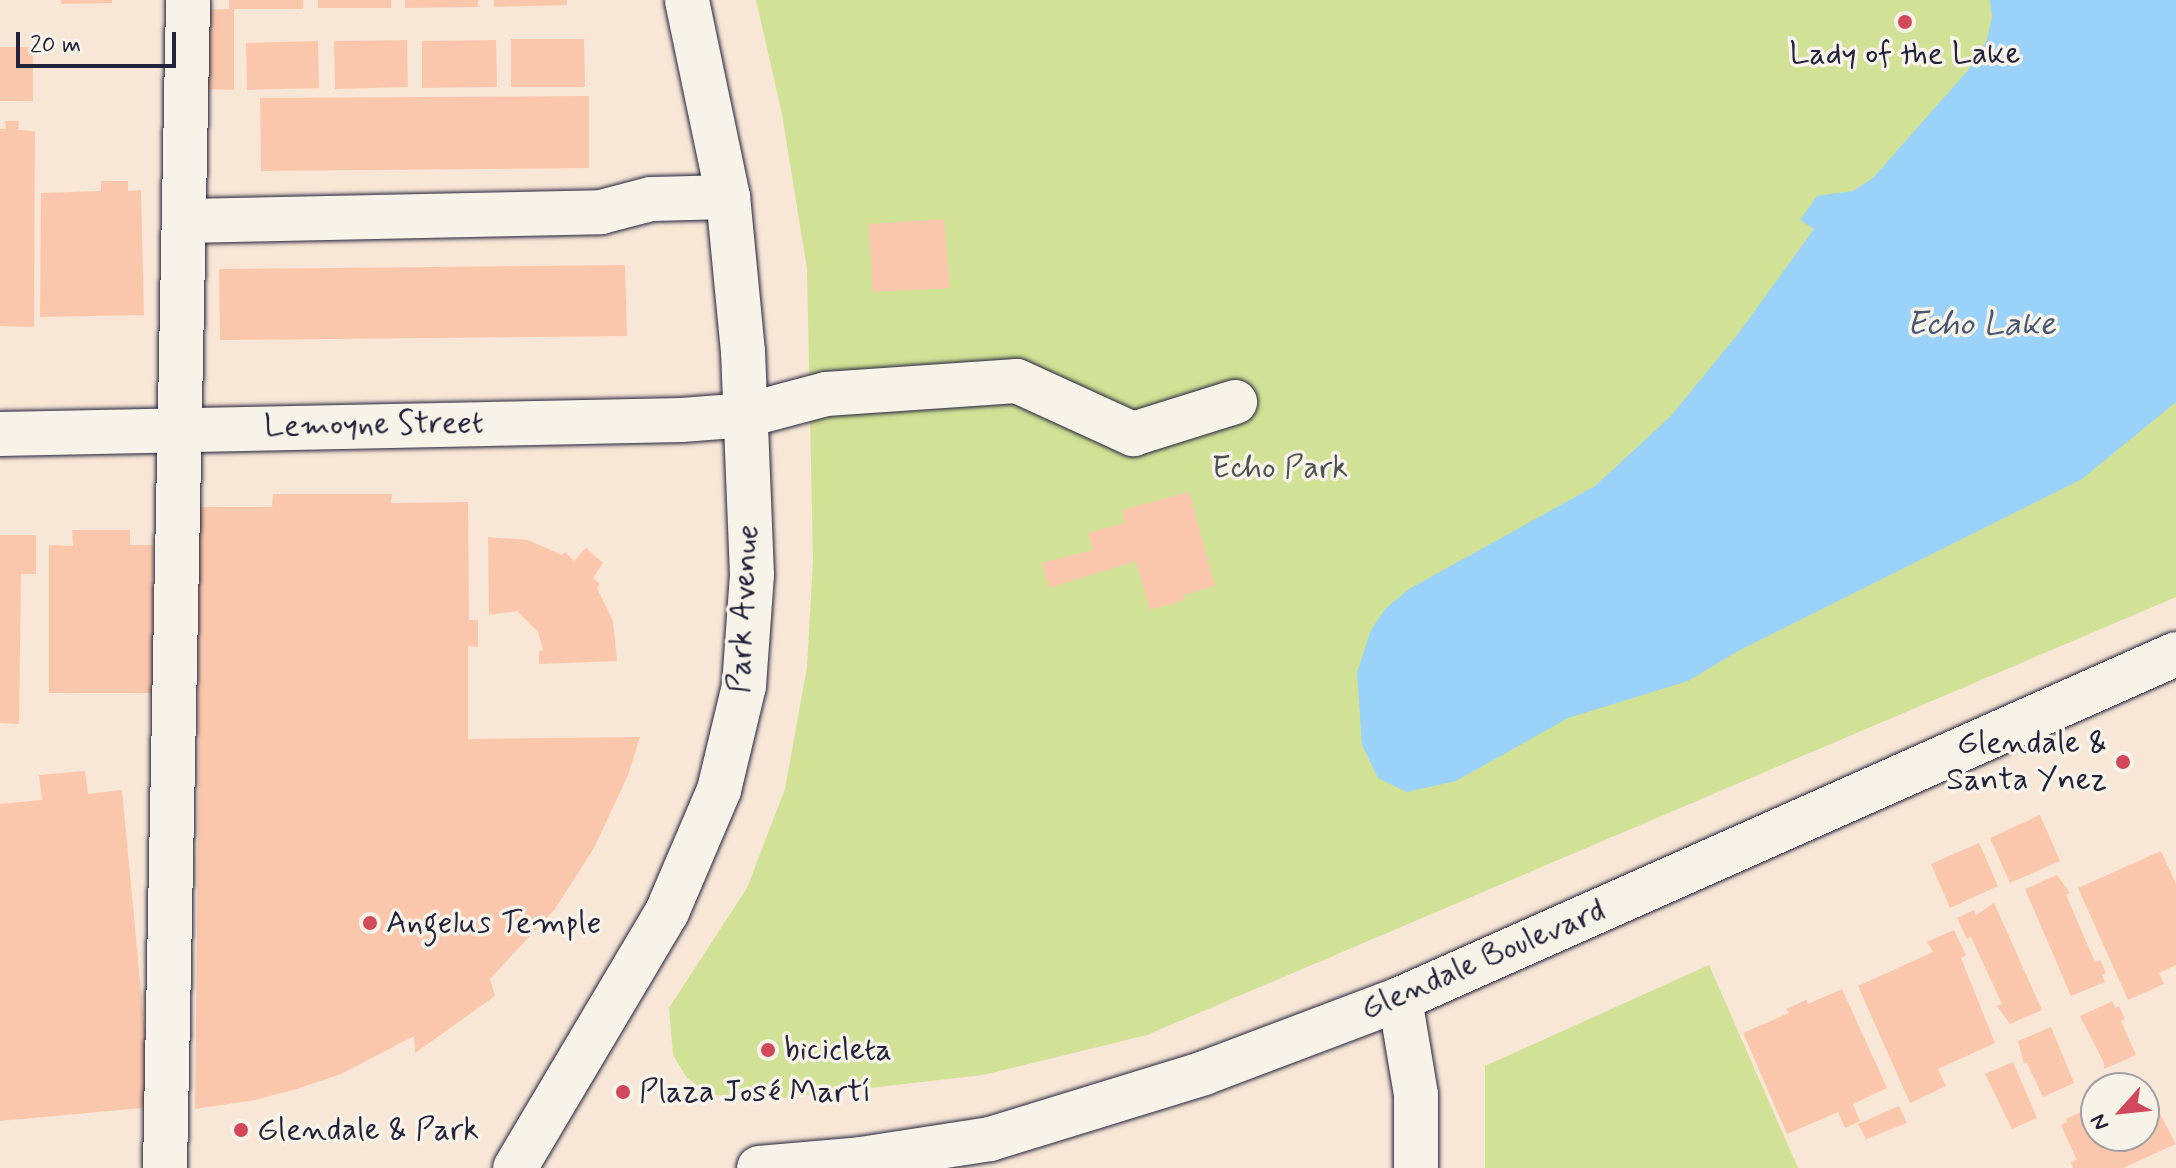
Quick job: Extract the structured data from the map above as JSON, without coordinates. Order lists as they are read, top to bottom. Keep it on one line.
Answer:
{"streets":{"street":["Lemoyne Street","Park Avenue","Glendale Boulevard"]},"crossings":[["Lemoyne Street","Park Avenue"]],"water":["Echo Lake"],"parks":["Echo Park"],"places":["Lady of the Lake","Glendale & Santa Ynez","Angelus Temple","bicicleta","Plaza José Martí","Glendale & Park"],"scale_bar":"20 m","north":"bottom left"}
